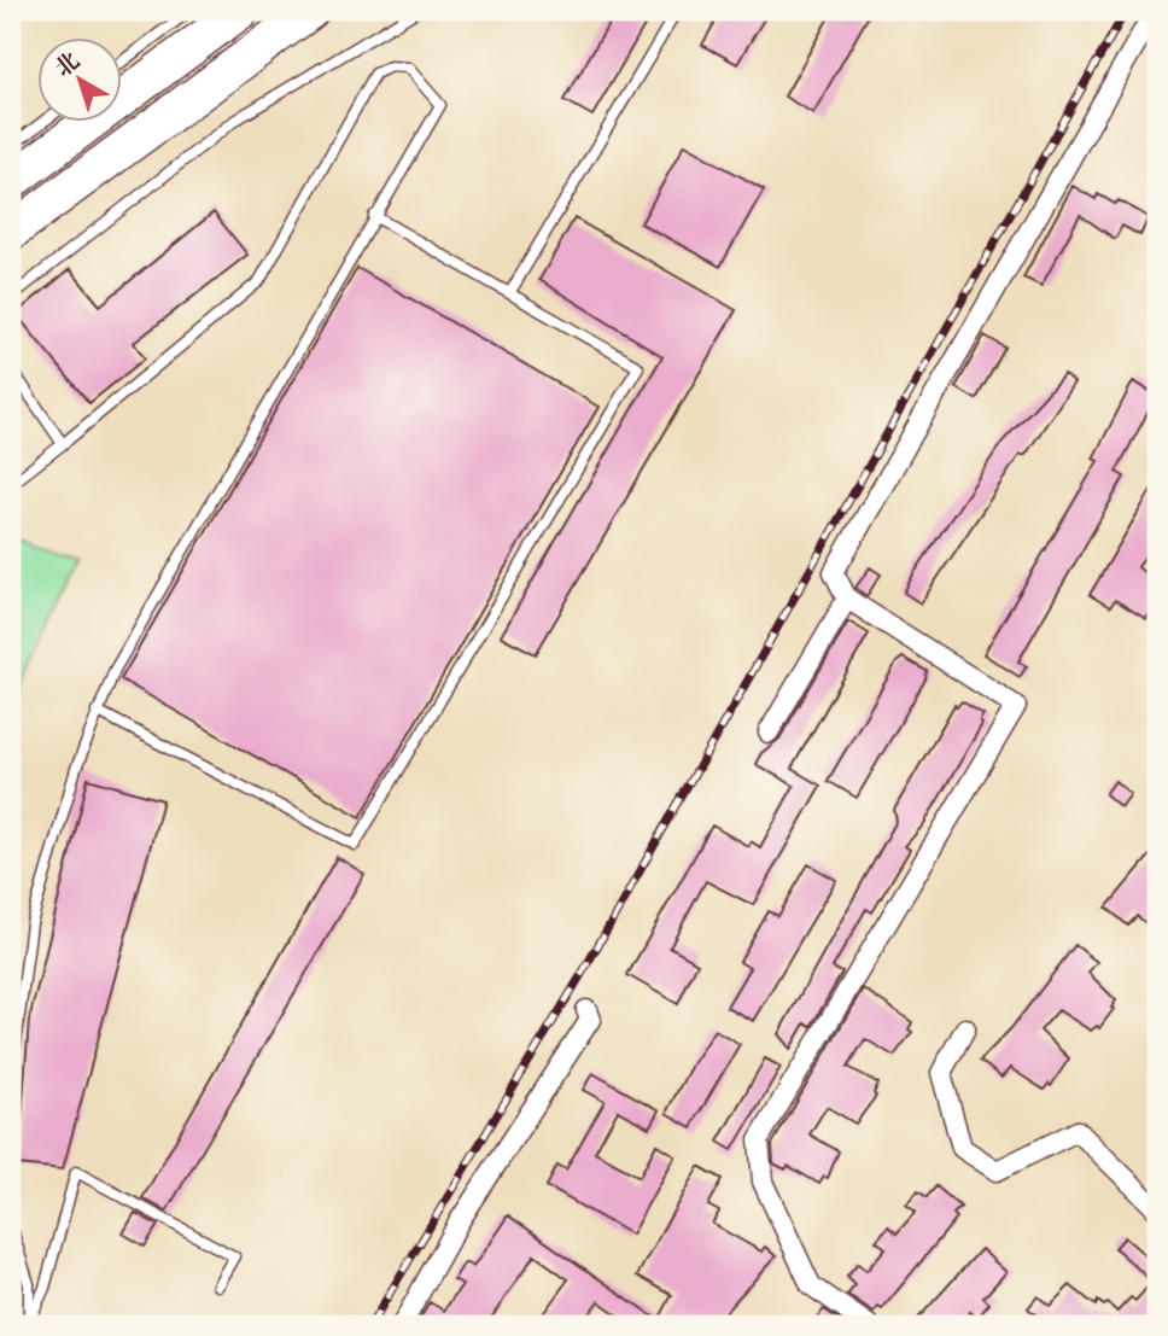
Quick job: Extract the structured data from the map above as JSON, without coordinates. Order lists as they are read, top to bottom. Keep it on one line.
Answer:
{"north":"top left"}
